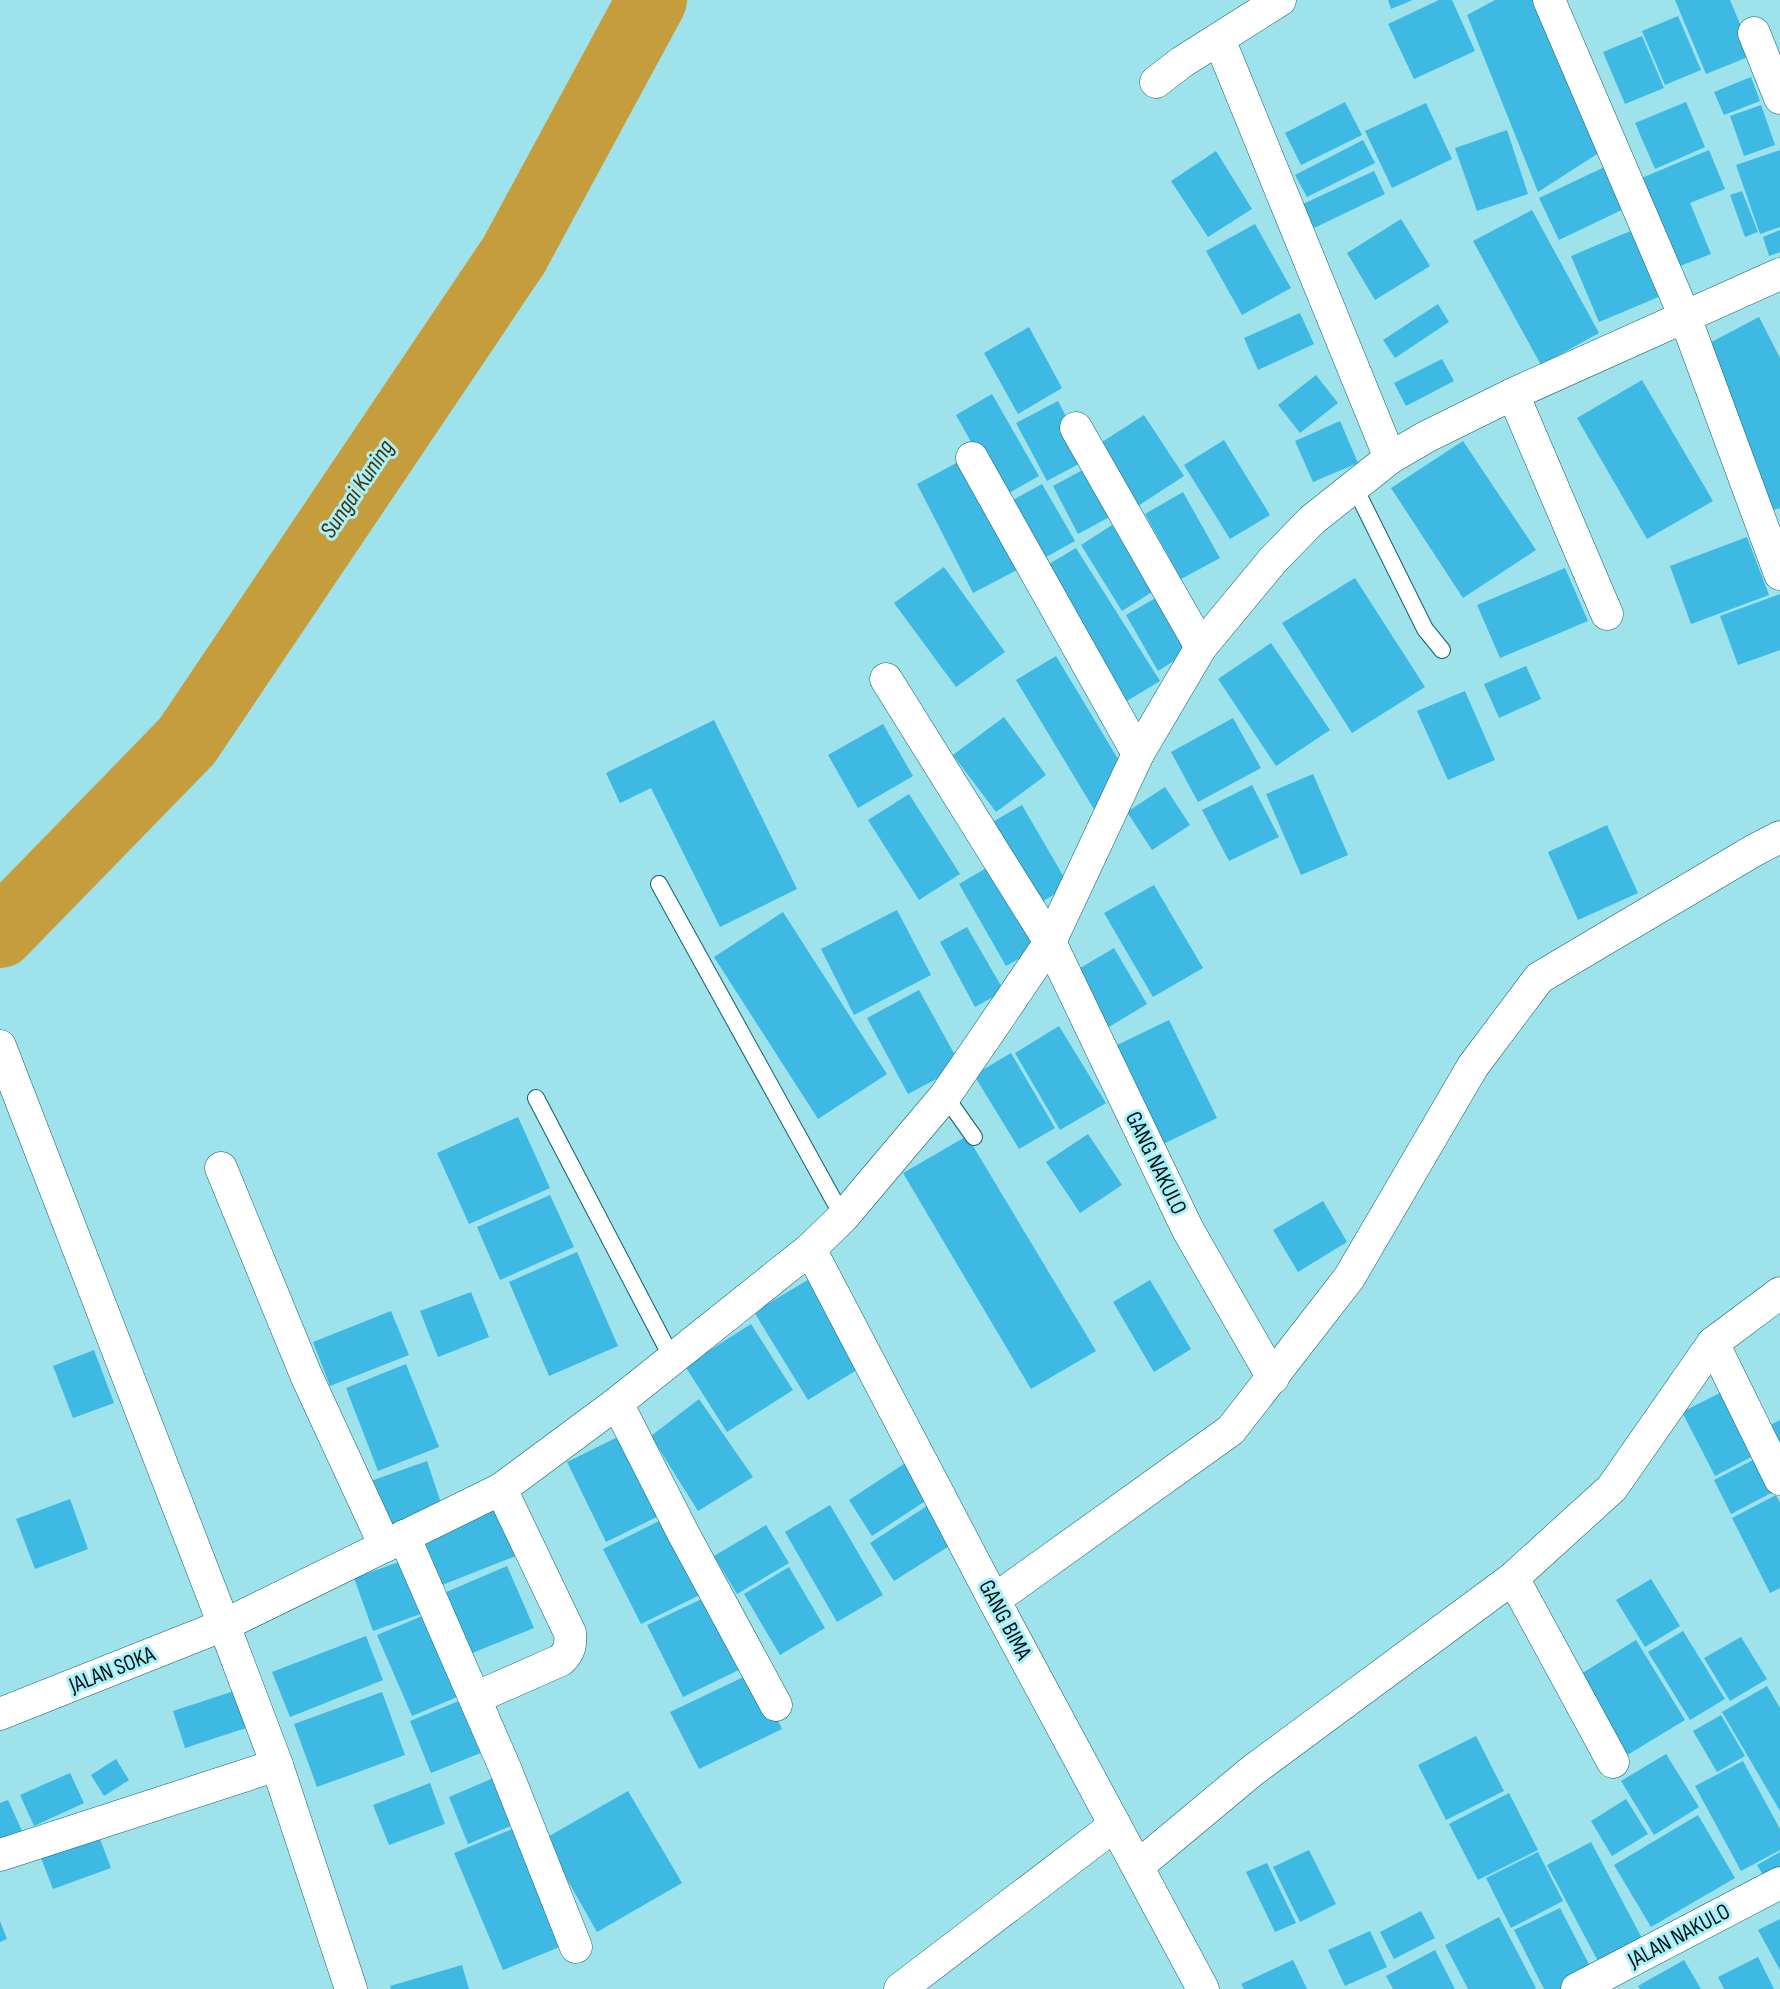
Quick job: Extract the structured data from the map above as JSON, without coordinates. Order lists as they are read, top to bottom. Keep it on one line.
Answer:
{"streets":{"street":["GANG NAKULO","GANG BIMA","JALAN SOKA","JALAN NAKULO"]},"crossings":[["GANG NAKULO","JALAN SOKA"],["GANG BIMA","JALAN SOKA"]],"water":["Sungai Kuning"]}
